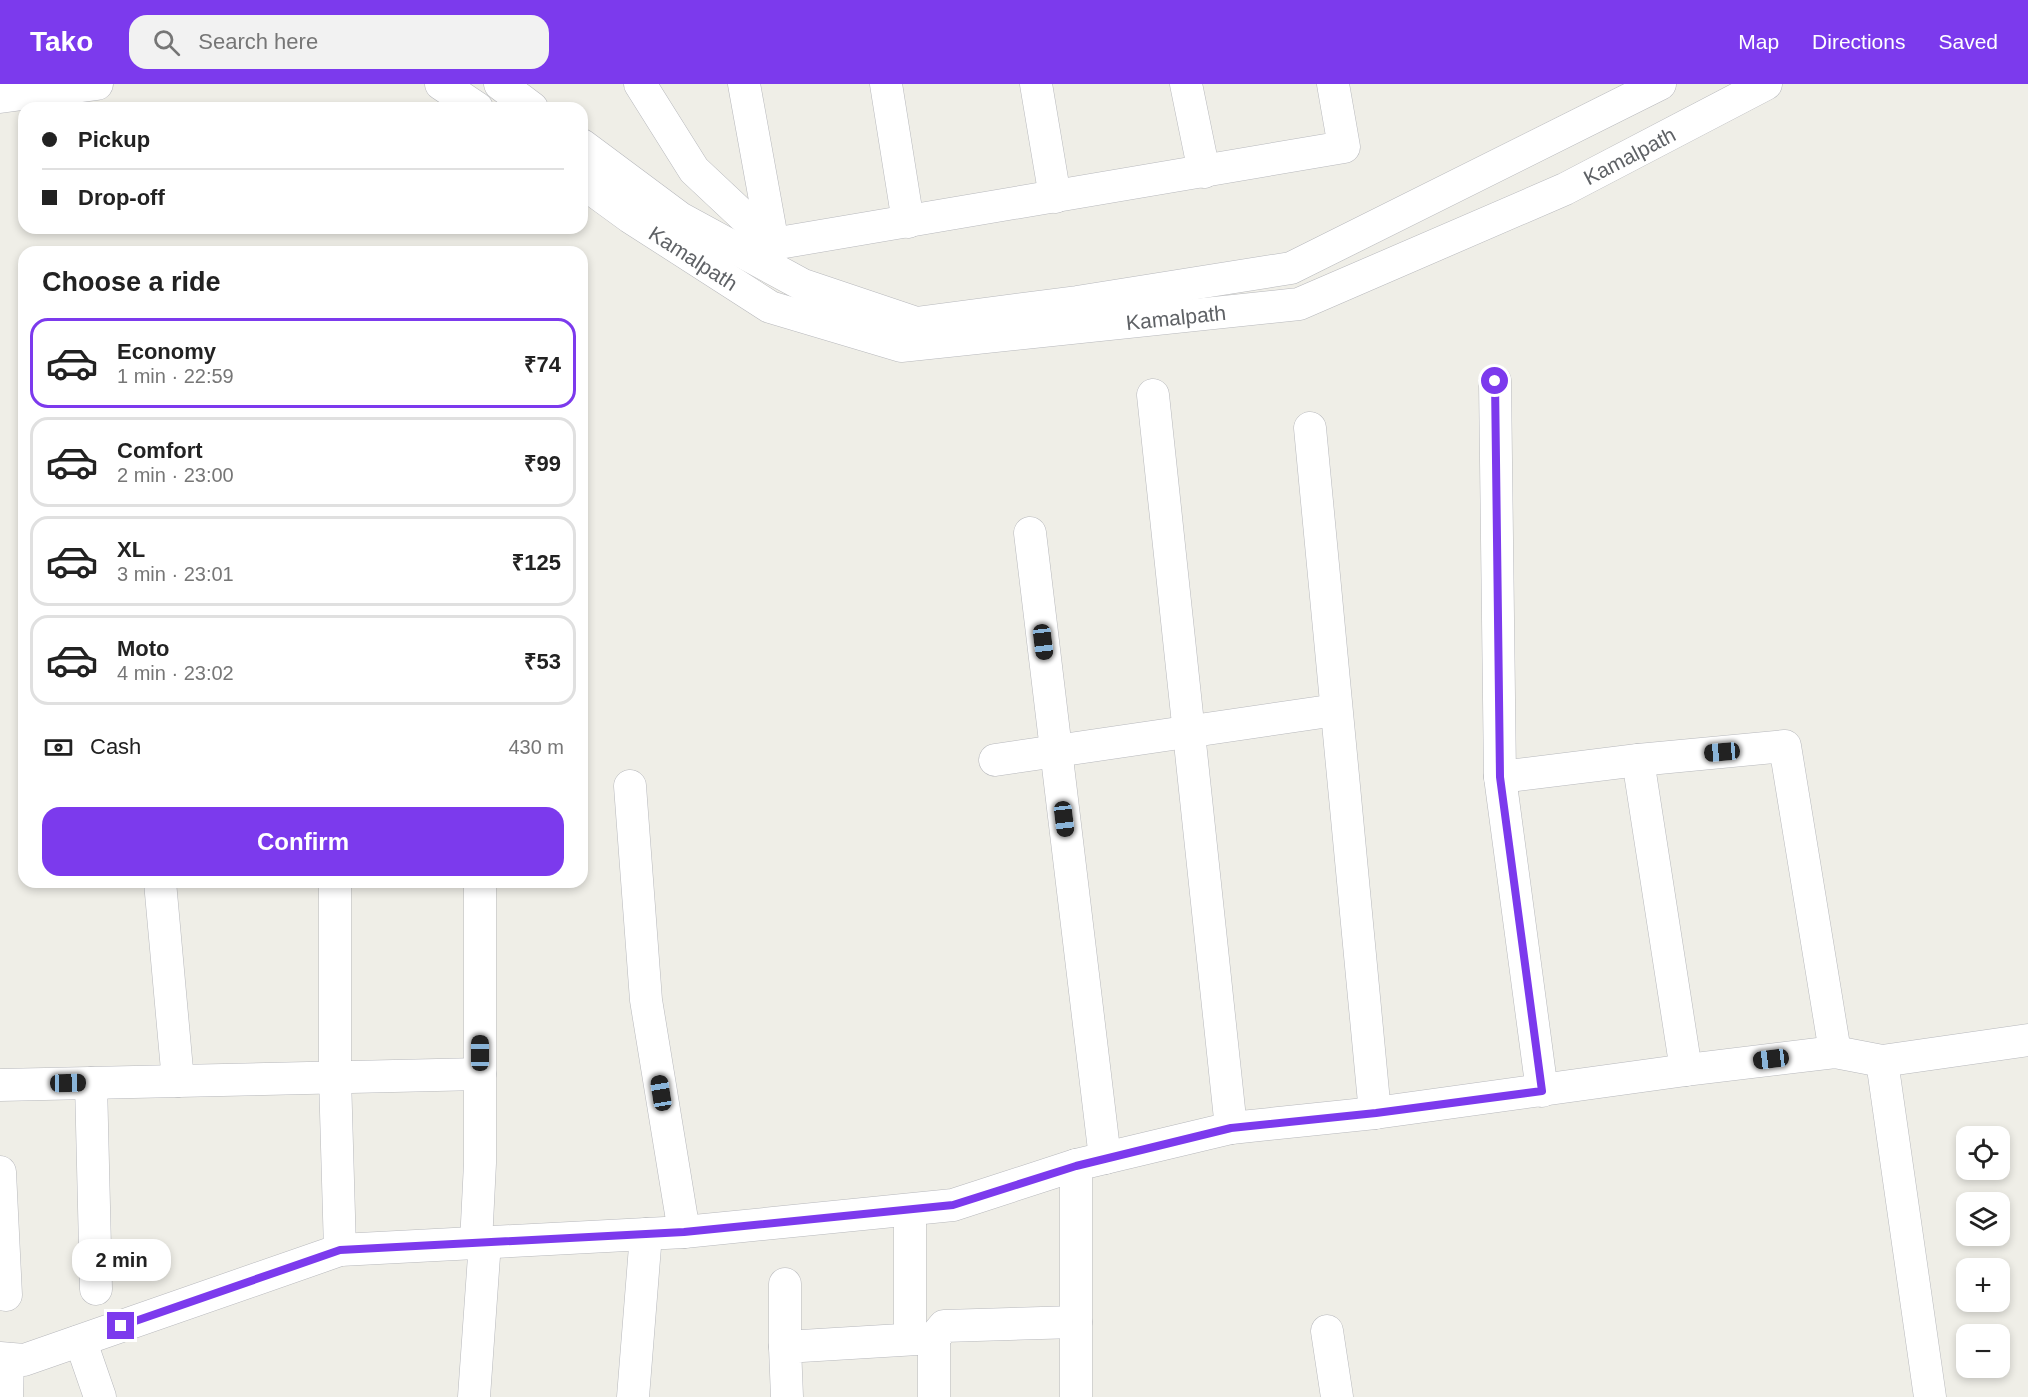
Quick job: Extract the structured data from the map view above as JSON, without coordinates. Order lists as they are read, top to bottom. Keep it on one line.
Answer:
{"streets":{"street":["Kamalpath"]},"page":{"header":"Tako","search":"Search here","nav":["Map","Directions","Saved"],"banner":["Pickup","Drop-off"],"heading":"Choose a ride","list":[{"name":"Economy","note":"1 min · 22:59","value":"₹74"},{"name":"Comfort","note":"2 min · 23:00","value":"₹99"},{"name":"XL","note":"3 min · 23:01","value":"₹125"},{"name":"Moto","note":"4 min · 23:02","value":"₹53"}],"pay":["Cash","430 m"],"buttons":"Confirm","map_buttons":["+","−"],"bubble":"2 min"}}
